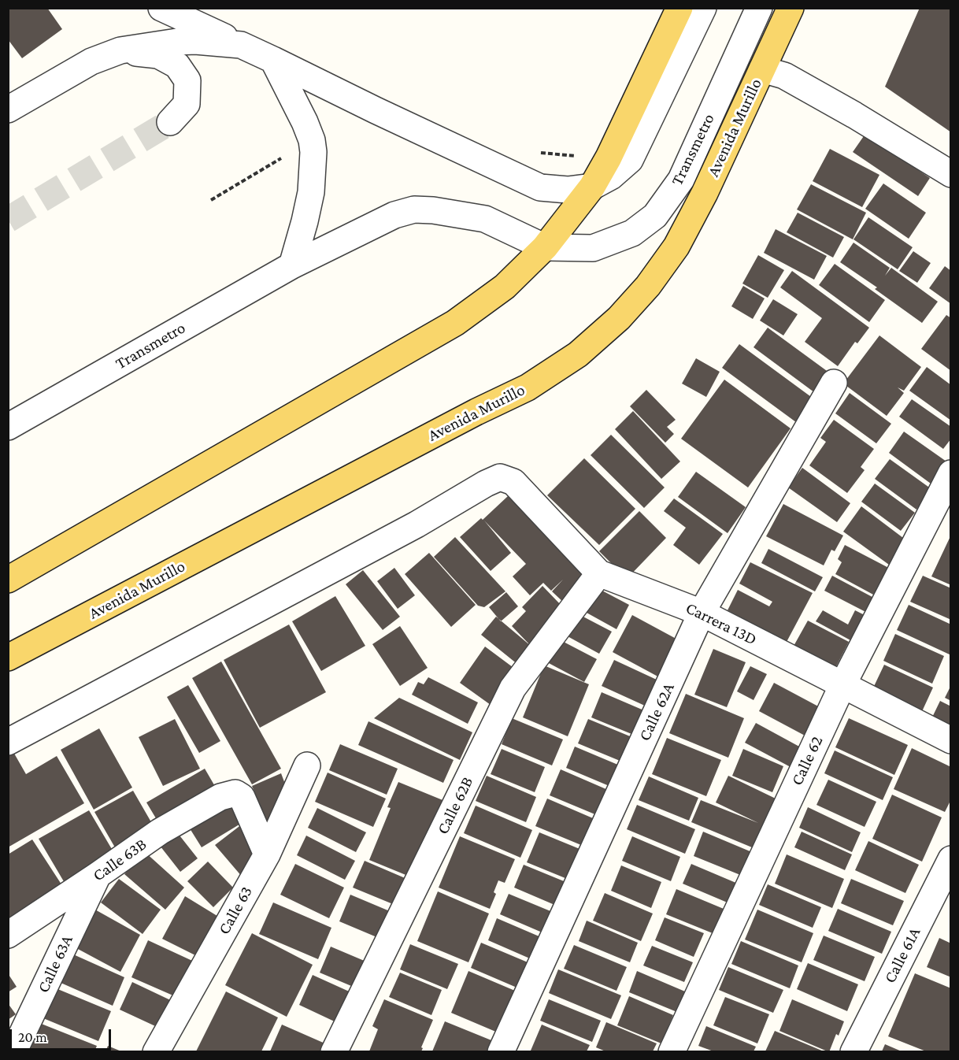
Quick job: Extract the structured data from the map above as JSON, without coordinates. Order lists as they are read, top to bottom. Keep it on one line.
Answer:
{"streets":{"main road":["Avenida Murillo"],"street":["Transmetro","Carrera 13D","Calle 62A","Calle 62","Calle 62B","Calle 63B","Calle 63","Calle 61A","Calle 63A"]},"crossings":[["Carrera 13D","Calle 62A"],["Carrera 13D","Calle 62"],["Carrera 13D","Calle 62B"],["Calle 63B","Calle 63"],["Calle 63B","Calle 63A"]],"scale_bar":"20 m"}
